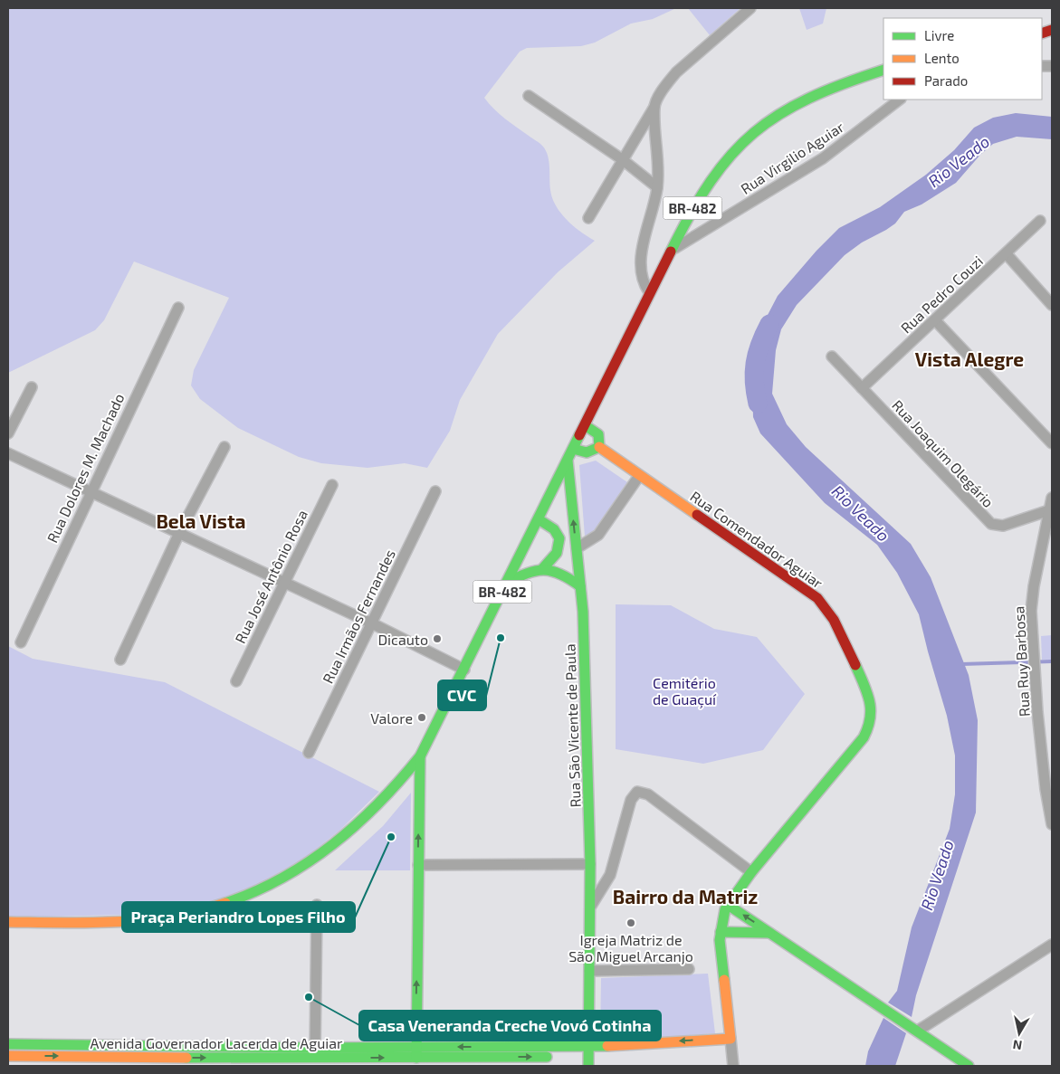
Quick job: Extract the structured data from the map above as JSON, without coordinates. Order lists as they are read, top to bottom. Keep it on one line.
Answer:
{"streets":{"main road":["BR-482","Rua Comendador Aguiar","Rua São Vicente de Paula","Avenida Governador Lacerda de Aguiar"],"street":["Rua Virgilio Aguiar","Rua Pedro Couzi","Rua Joaquim Olegário","Rua Dolores M. Machado","Rua José Antônio Rosa","Rua Irmãos Fernandes","Rua Ruy Barbosa"]},"crossings":[["Rua Virgilio Aguiar","BR-482"],["BR-482","Rua São Vicente de Paula"],["Rua Pedro Couzi","Rua Joaquim Olegário"],["Rua Joaquim Olegário","Rua Ruy Barbosa"],["Rua São Vicente de Paula","Avenida Governador Lacerda de Aguiar"]],"districts":["Vista Alegre","Bela Vista","Bairro da Matriz"],"water":["Rio Veado"],"parks":["Cemitério de Guaçuí"],"places":["CVC","Dicauto","Valore","Praça Periandro Lopes Filho","Igreja Matriz de São Miguel Arcanjo","Casa Veneranda Creche Vovó Cotinha"],"legend":["Livre","Lento","Parado"],"north":"bottom"}
